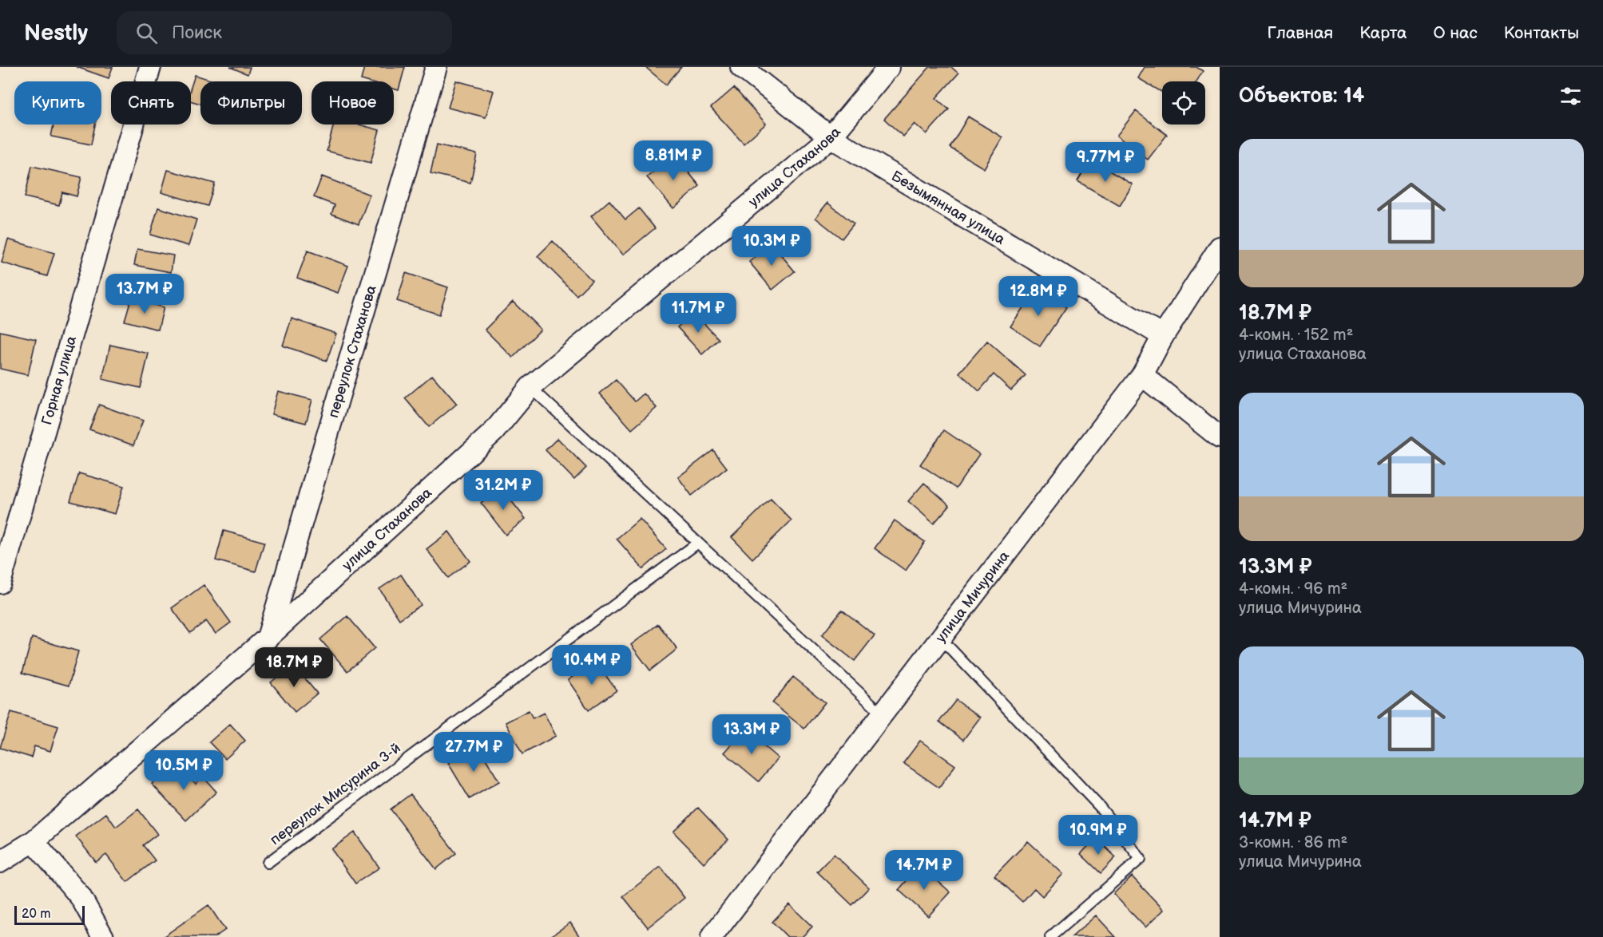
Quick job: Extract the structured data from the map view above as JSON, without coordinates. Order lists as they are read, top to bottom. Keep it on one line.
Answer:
{"streets":{"street":["улица Стаханова","Безымянная улица","переулок Стаханова","Горная улица","улица Мичурина"],"lane":["переулок Мисурина 3-й"]},"crossings":[["улица Стаханова","Безымянная улица"],["улица Стаханова","переулок Стаханова"],["Безымянная улица","улица Мичурина"]],"scale_bar":"20 m","page":{"header":"Nestly","search":"Поиск","nav":["Главная","Карта","О нас","Контакты"],"heading":"Объектов: 14","chip":["Купить","Снять","Фильтры","Новое"],"list":[{"name":"18.7M ₽","note":"4-комн. · 152 m² · улица Стаханова"},{"name":"13.3M ₽","note":"4-комн. · 96 m² · улица Мичурина"},{"name":"14.7M ₽","note":"3-комн. · 86 m² · улица Мичурина"}],"price":["8.81M ₽","9.77M ₽","10.3M ₽","13.7M ₽","12.8M ₽","11.7M ₽","31.2M ₽","10.4M ₽","18.7M ₽","13.3M ₽","27.7M ₽","10.5M ₽","10.9M ₽","14.7M ₽"],"scale":"20 m"}}
